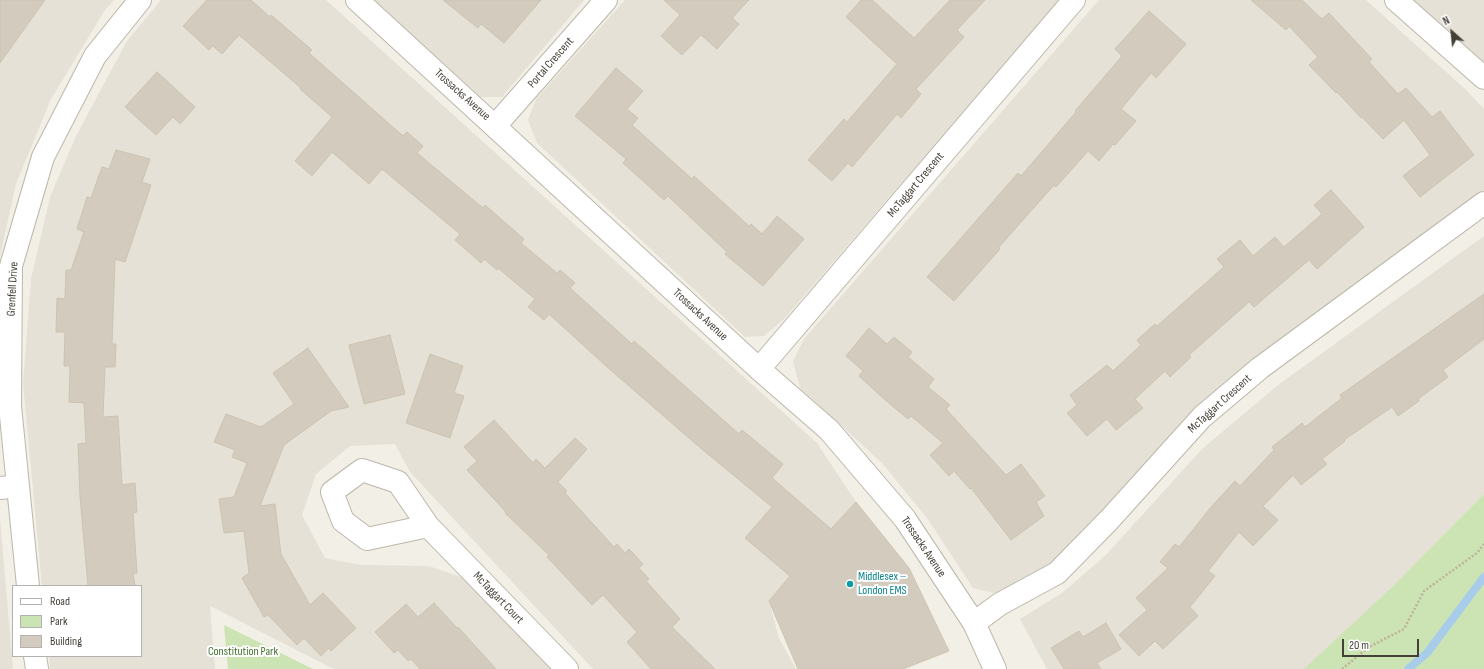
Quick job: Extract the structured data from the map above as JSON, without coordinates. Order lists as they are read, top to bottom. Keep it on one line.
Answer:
{"streets":{"street":["Portal Crescent","Trossacks Avenue","McTaggart Crescent","Grenfell Drive","McTaggart Court"]},"crossings":[["Portal Crescent","Trossacks Avenue"],["Trossacks Avenue","McTaggart Crescent"]],"parks":["Constitution Park"],"places":["Middlesex – London EMS"],"legend":["Road","Park","Building"],"scale_bar":"20 m","north":"top left"}
